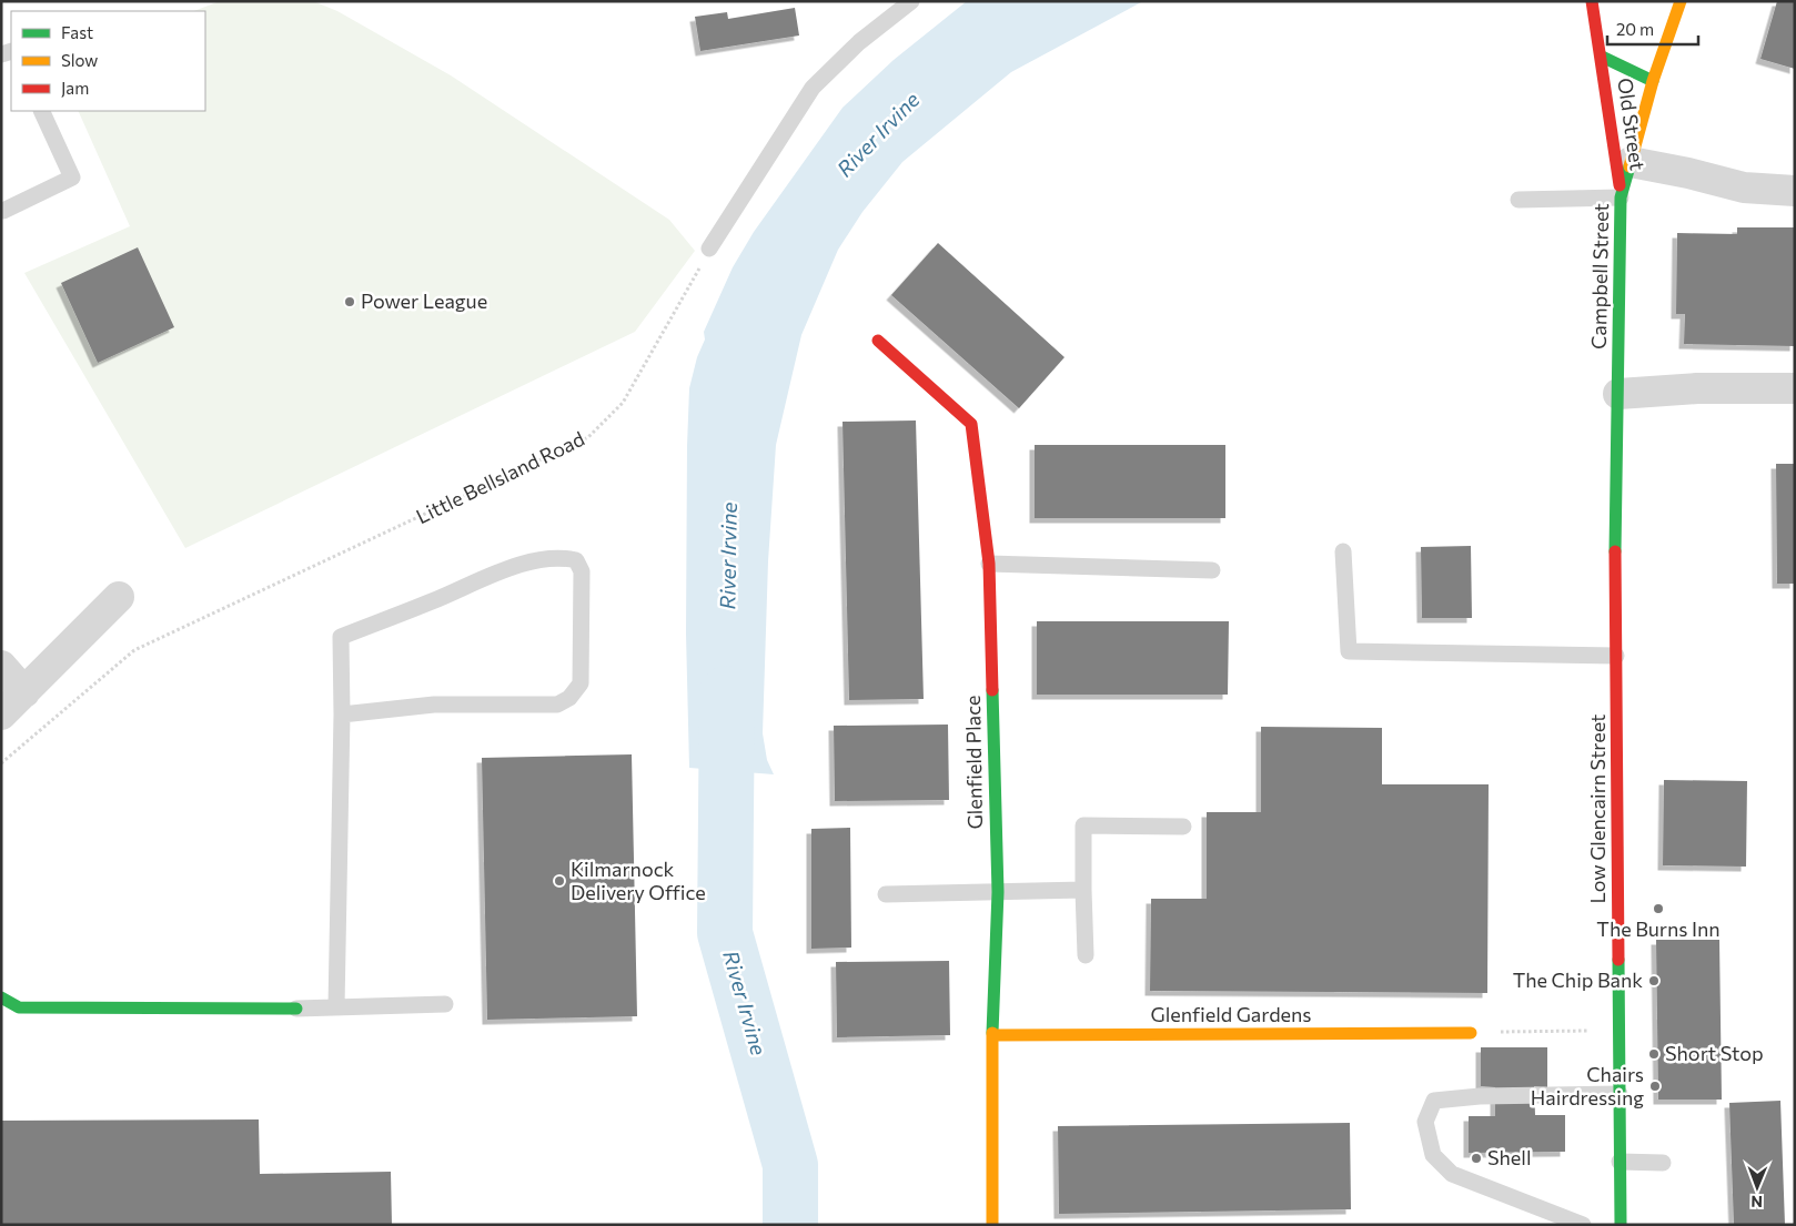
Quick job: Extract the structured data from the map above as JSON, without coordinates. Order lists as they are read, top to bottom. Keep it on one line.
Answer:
{"streets":{"street":["Old Street","Campbell Street","Glenfield Place","Low Glencairn Street","Glenfield Gardens"],"path":["Little Bellsland Road"]},"crossings":[["Old Street","Campbell Street"],["Campbell Street","Low Glencairn Street"],["Glenfield Place","Glenfield Gardens"]],"water":["River Irvine"],"places":["Power League","Kilmarnock Delivery Office","The Burns Inn","The Chip Bank","Short Stop","Chairs Hairdressing","Shell"],"legend":["Fast","Slow","Jam"],"scale_bar":"20 m","north":"bottom"}
